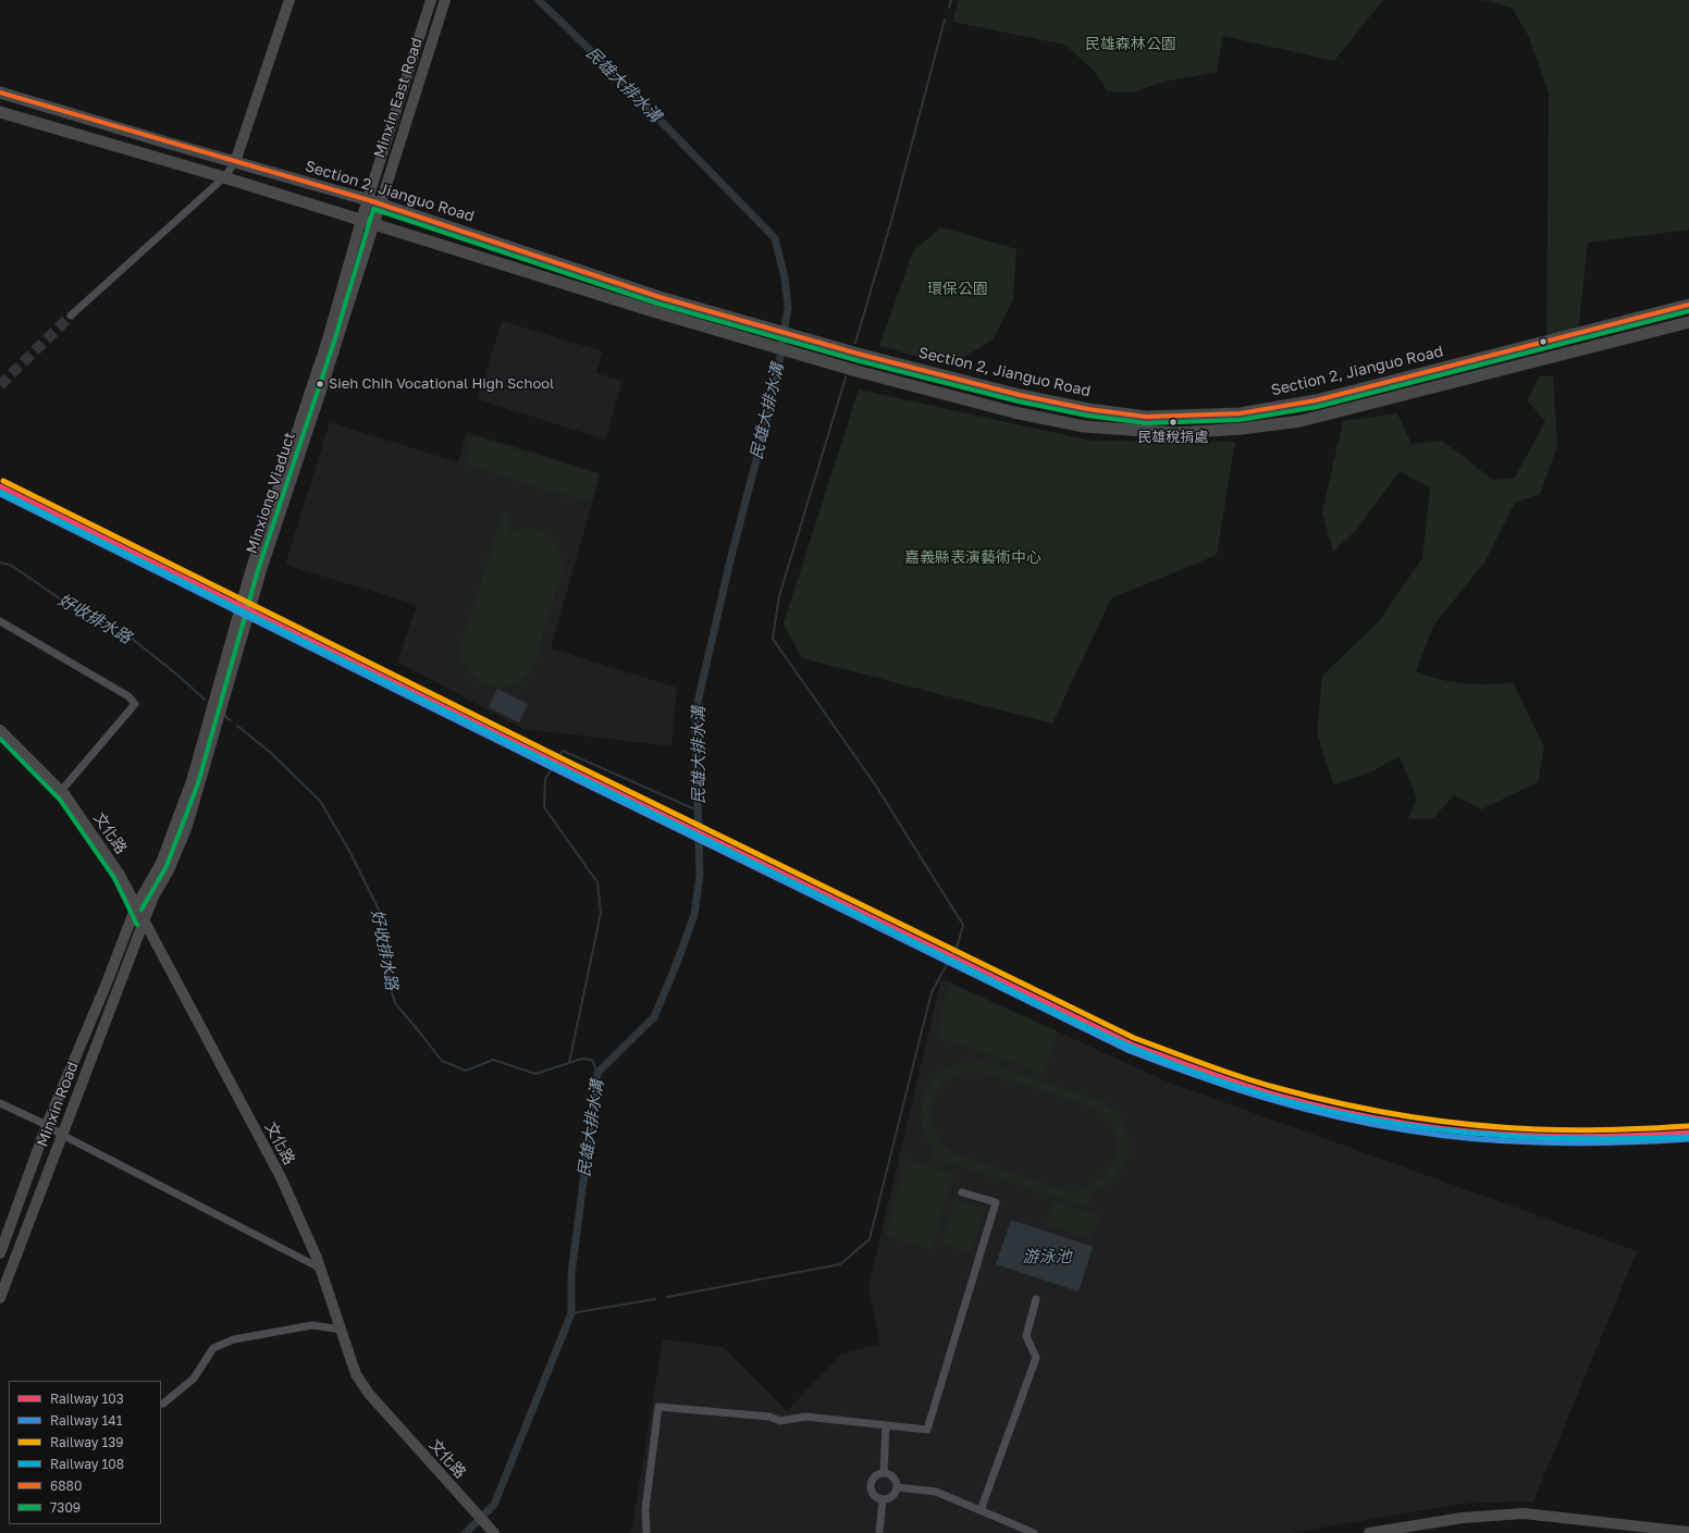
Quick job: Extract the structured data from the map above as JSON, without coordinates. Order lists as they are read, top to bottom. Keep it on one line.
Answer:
{"streets":{"main road":["Minxin East Road","Section 2, Jianguo Road","Minxiong Viaduct","文化路","Minxin Road"]},"crossings":[["Minxin East Road","Section 2, Jianguo Road"],["Minxin East Road","Minxiong Viaduct"],["Minxiong Viaduct","Minxin Road"],["文化路","Minxin Road"]],"water":["民雄大排水溝","好收排水路","游泳池"],"parks":["民雄森林公園","環保公園","嘉義縣表演藝術中心"],"places":["Sieh Chih Vocational High School","民雄稅捐處"],"lines":["transit line 6880","transit line 7309","rail line 139","rail line 103","rail line 108","rail line 141"],"legend":["Railway 103","Railway 141","Railway 139","Railway 108","6880","7309"]}
